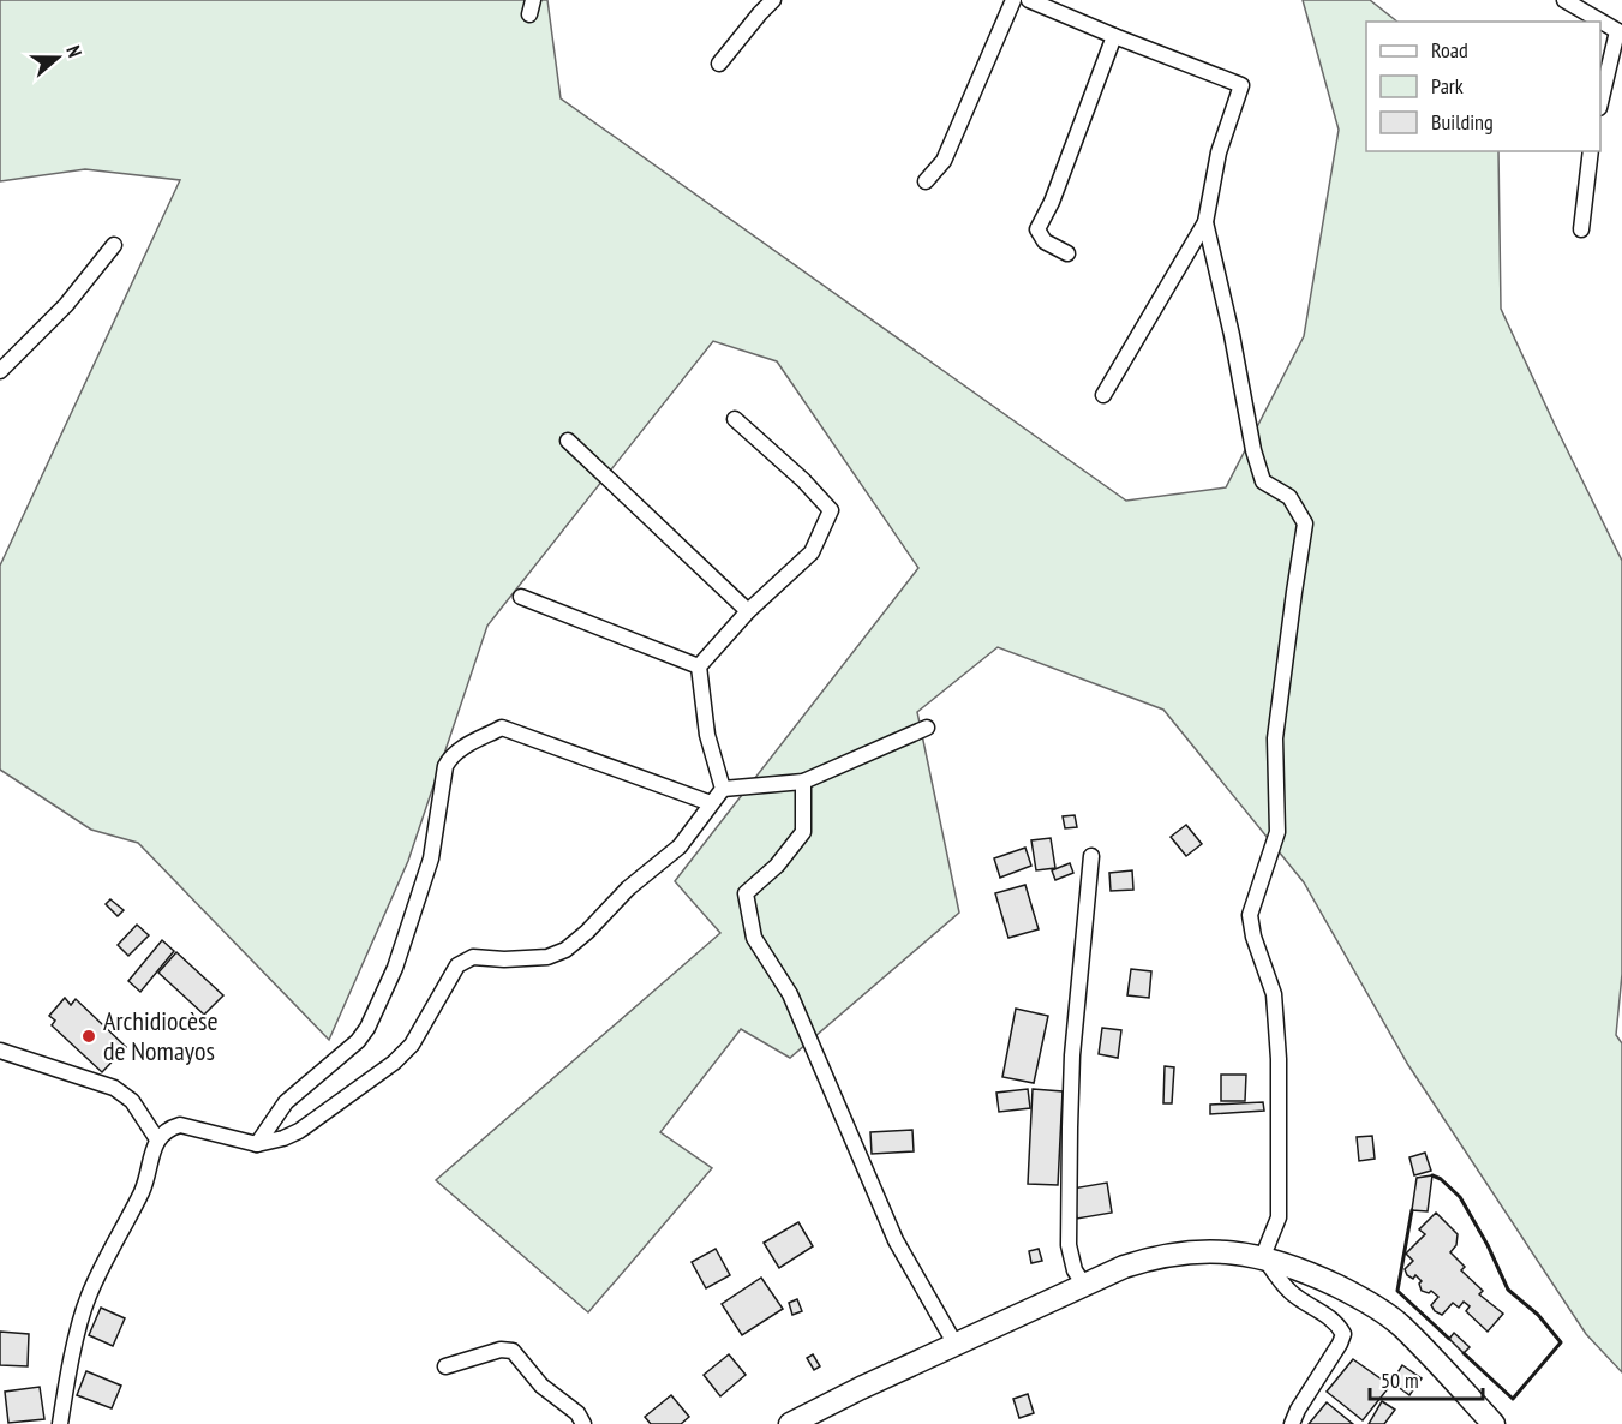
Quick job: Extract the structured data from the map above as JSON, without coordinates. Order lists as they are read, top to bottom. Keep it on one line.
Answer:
{"places":["Archidiocèse de Nomayos"],"legend":["Road","Park","Building"],"scale_bar":"50 m","north":"right"}
